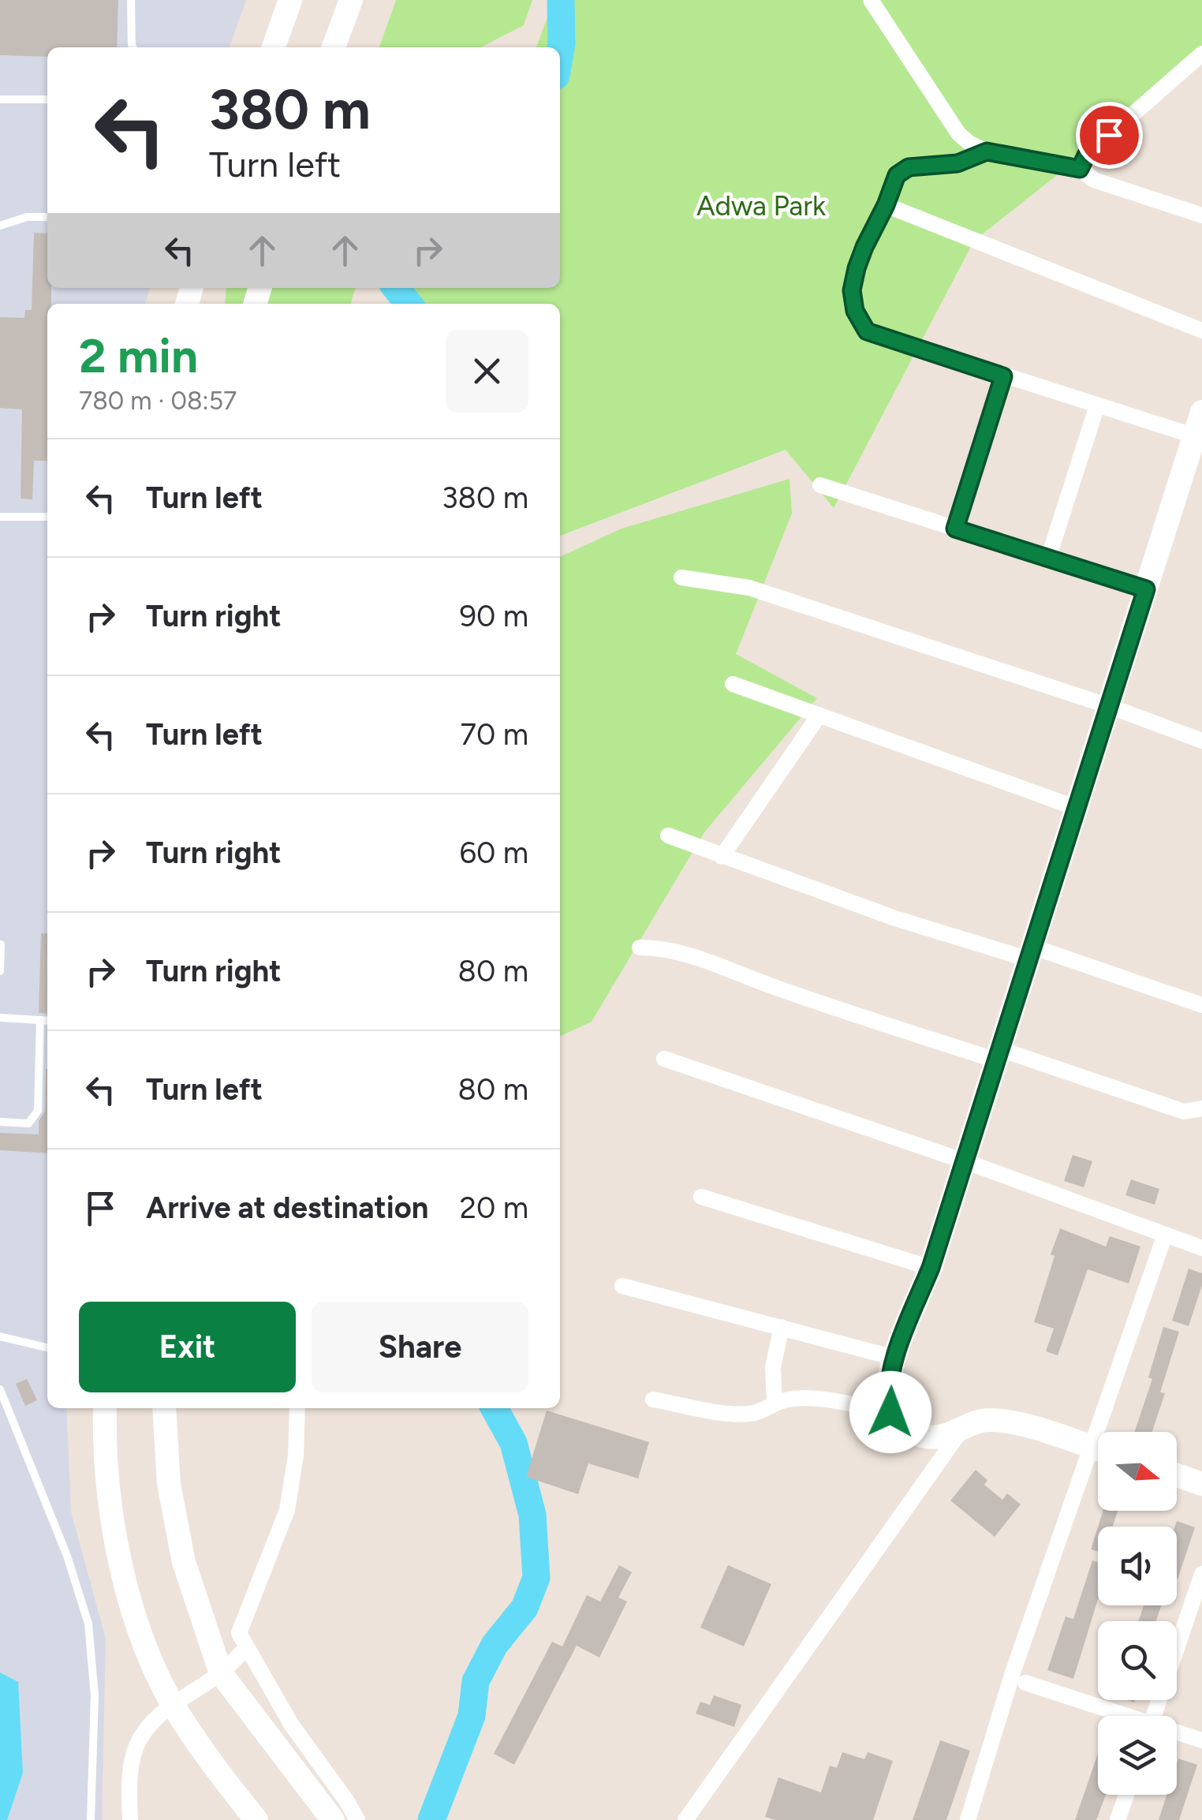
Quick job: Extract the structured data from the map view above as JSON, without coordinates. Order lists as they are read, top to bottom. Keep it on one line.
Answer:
{"parks":["Adwa Park"],"north":"right","page":{"turn":["380 m","Turn left"],"heading":["2 min","780 m · 08:57"],"list":[{"name":"Turn left","value":"380 m"},{"name":"Turn right","value":"90 m"},{"name":"Turn left","value":"70 m"},{"name":"Turn right","value":"60 m"},{"name":"Turn right","value":"80 m"},{"name":"Turn left","value":"80 m"},{"name":"Arrive at destination","value":"20 m"}],"buttons":["Exit","Share"]}}
